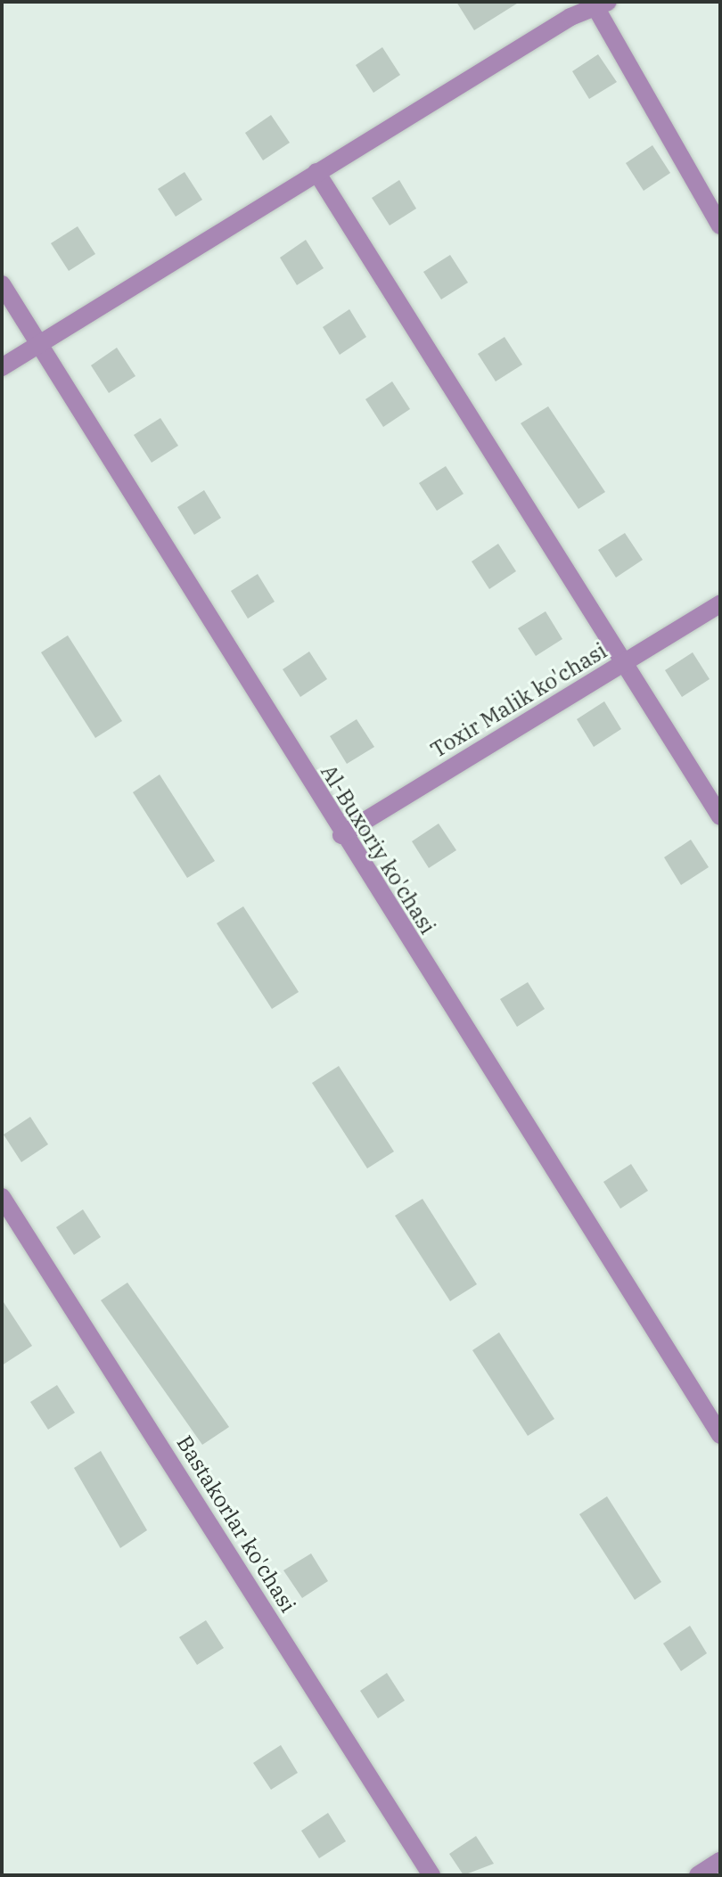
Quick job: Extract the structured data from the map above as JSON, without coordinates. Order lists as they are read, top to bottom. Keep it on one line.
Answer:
{"streets":{"street":["Toxir Malik ko'chasi","Al-Buxoriy ko'chasi","Bastakorlar ko'chasi"]},"crossings":[["Toxir Malik ko'chasi","Al-Buxoriy ko'chasi"]]}
